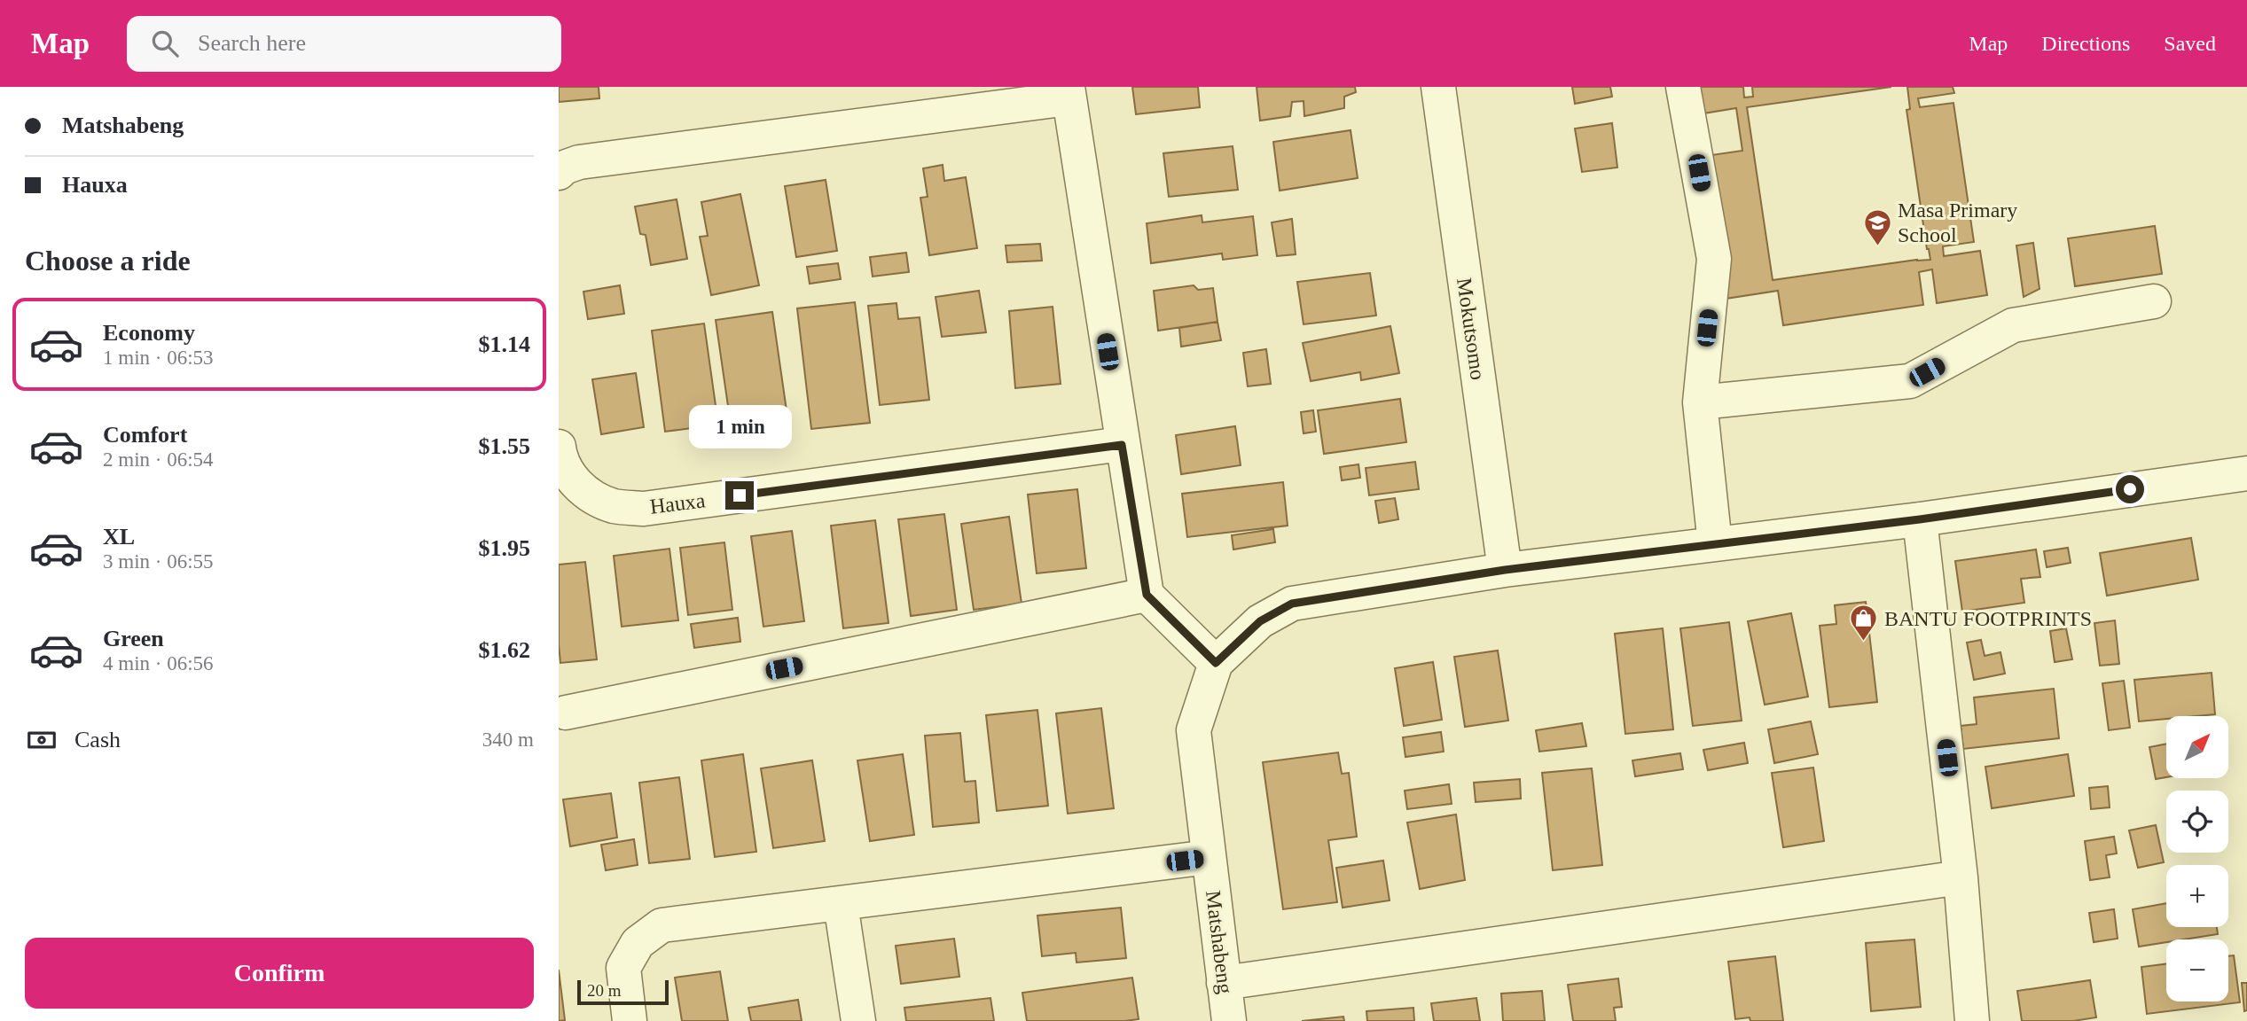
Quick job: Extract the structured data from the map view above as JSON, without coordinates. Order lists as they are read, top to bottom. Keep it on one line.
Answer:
{"streets":{"street":["Mokutsomo","Hauxa","Matshabeng"]},"crossings":[["Mokutsomo","Matshabeng"]],"places":{"school or university":["Masa Primary School"],"shop":["BANTU FOOTPRINTS"]},"scale_bar":"20 m","north":"top right","page":{"header":"Map","search":"Search here","nav":["Map","Directions","Saved"],"banner":["Matshabeng","Hauxa"],"heading":"Choose a ride","list":[{"name":"Economy","note":"1 min · 06:53","value":"$1.14"},{"name":"Comfort","note":"2 min · 06:54","value":"$1.55"},{"name":"XL","note":"3 min · 06:55","value":"$1.95"},{"name":"Green","note":"4 min · 06:56","value":"$1.62"}],"bubble":"1 min","pay":["Cash","340 m"],"map_buttons":["+","−"],"buttons":"Confirm","scale":"20 m"}}
